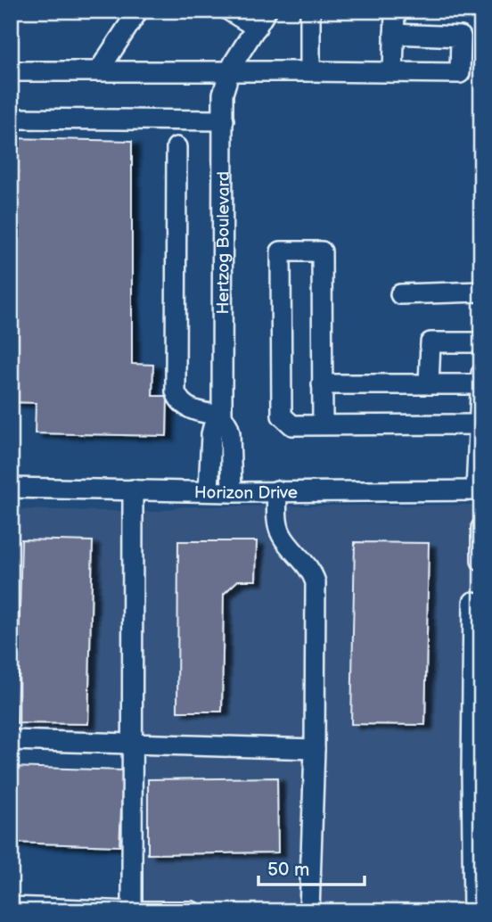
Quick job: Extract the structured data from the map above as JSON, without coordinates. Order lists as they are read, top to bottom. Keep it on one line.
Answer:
{"streets":{"street":["Hertzog Boulevard","Horizon Drive"]},"crossings":[["Hertzog Boulevard","Horizon Drive"]],"scale_bar":"50 m"}
